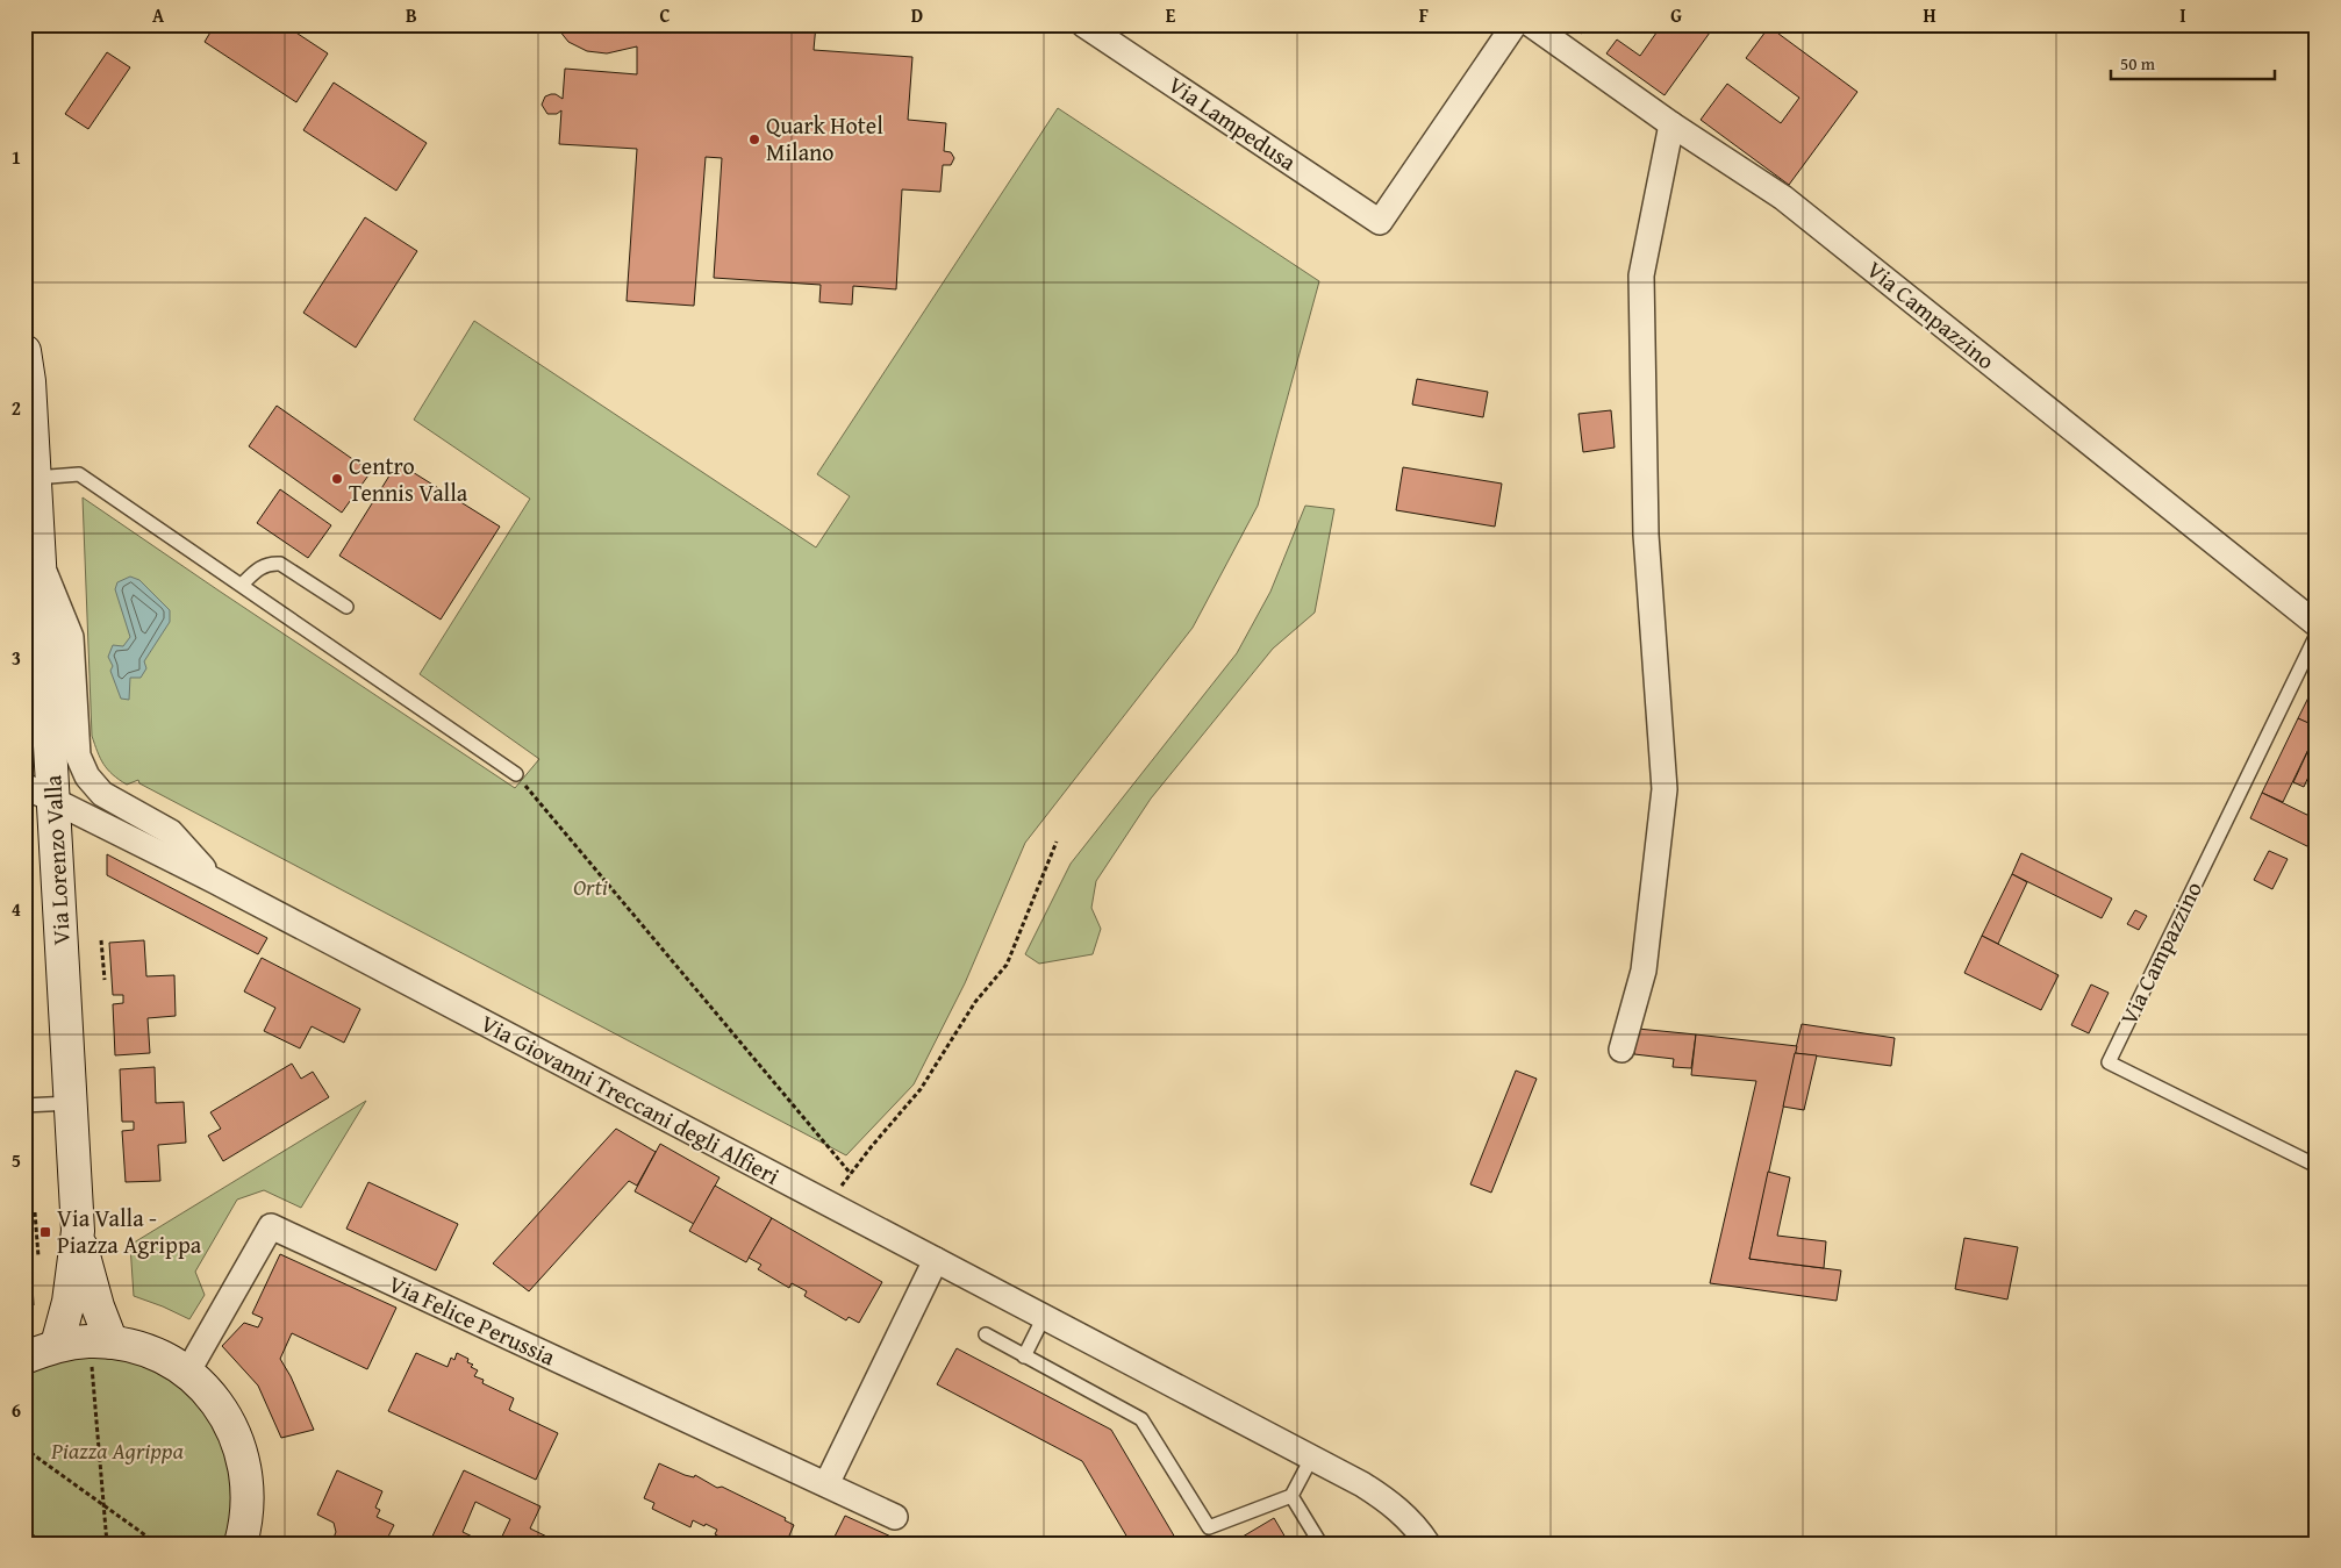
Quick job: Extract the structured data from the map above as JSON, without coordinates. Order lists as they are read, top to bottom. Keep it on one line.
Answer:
{"streets":{"main road":["Via Lorenzo Valla"],"street":["Via Lampedusa","Via Campazzino","Via Giovanni Treccani degli Alfieri","Via Felice Perussia"]},"crossings":[["Via Lorenzo Valla","Via Giovanni Treccani degli Alfieri"]],"parks":["Orti","Piazza Agrippa"],"places":{"other":["Quark Hotel Milano","Centro Tennis Valla"],"transit":["Via Valla - Piazza Agrippa"]},"scale_bar":"50 m","grid":{"columns":["A","B","C","D","E","F","G","H","I"],"rows":["1","2","3","4","5","6"]}}
